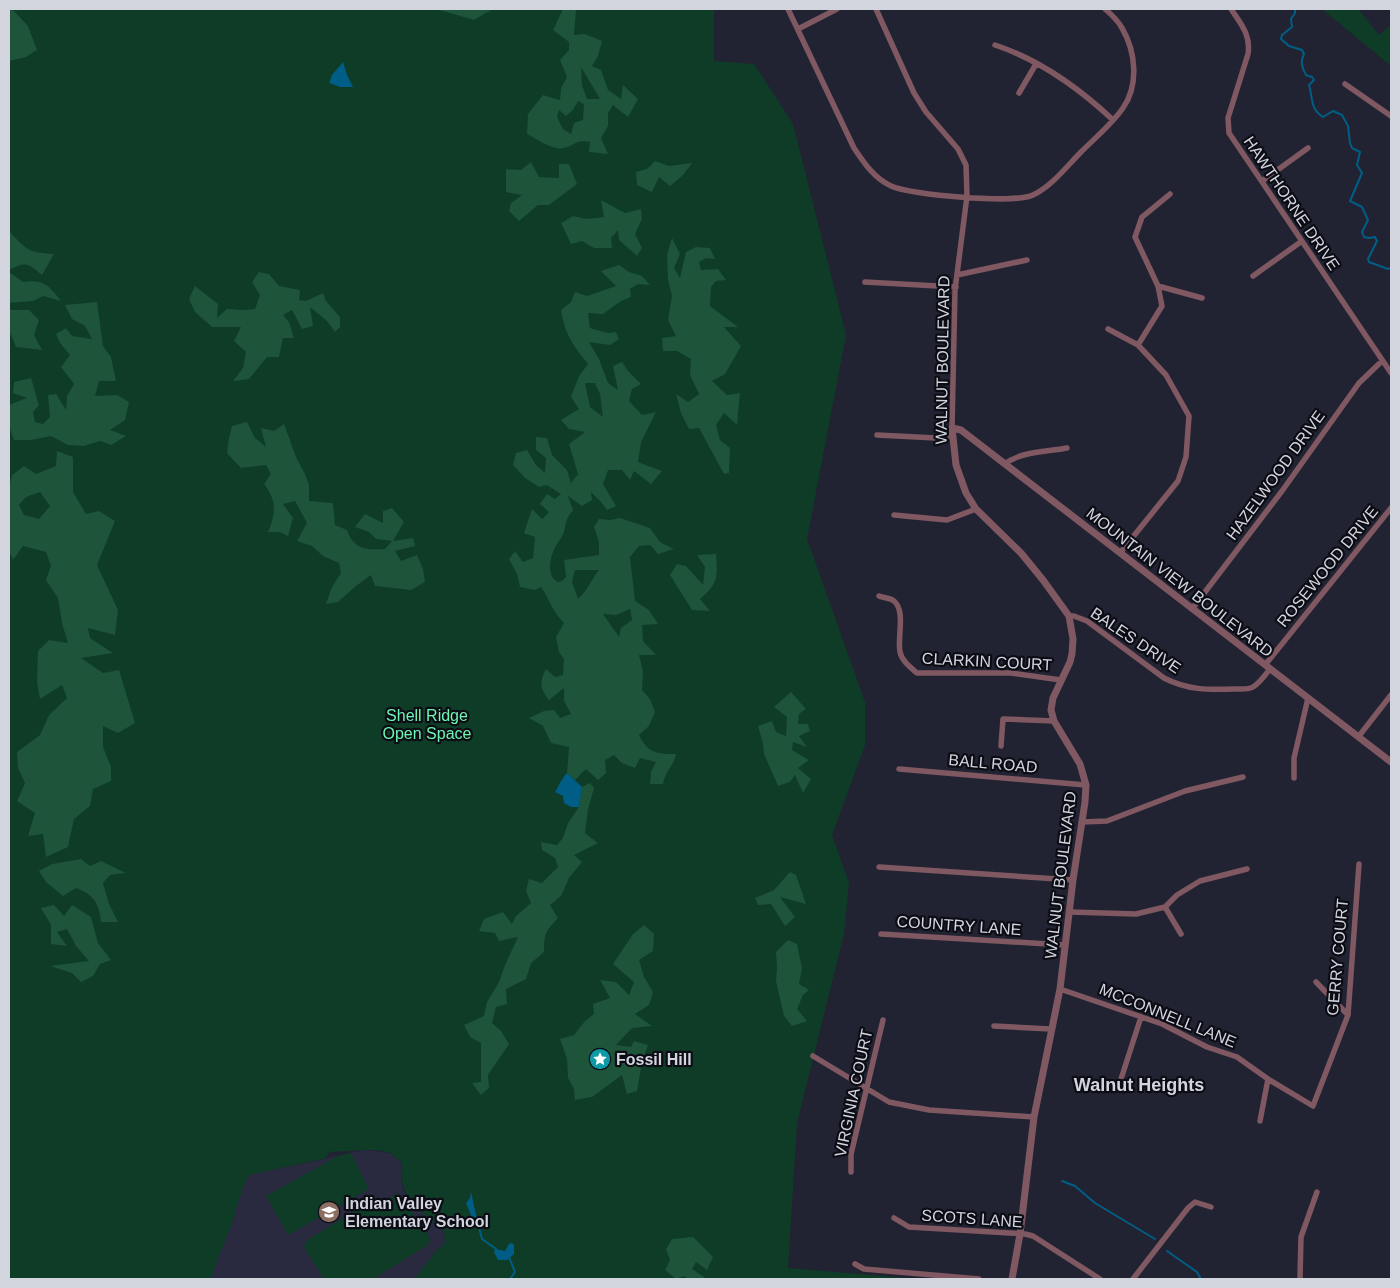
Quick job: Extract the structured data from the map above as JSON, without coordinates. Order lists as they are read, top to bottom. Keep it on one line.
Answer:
{"streets":{"street":["HAWTHORNE DRIVE","WALNUT BOULEVARD","HAZELWOOD DRIVE","ROSEWOOD DRIVE","MOUNTAIN VIEW BOULEVARD","BALES DRIVE","CLARKIN COURT","BALL ROAD","COUNTRY LANE","GERRY COURT","MCCONNELL LANE","VIRGINIA COURT","SCOTS LANE"]},"crossings":[["HAWTHORNE DRIVE","HAZELWOOD DRIVE"],["WALNUT BOULEVARD","MOUNTAIN VIEW BOULEVARD"],["WALNUT BOULEVARD","BALES DRIVE"],["WALNUT BOULEVARD","CLARKIN COURT"],["WALNUT BOULEVARD","BALL ROAD"],["WALNUT BOULEVARD","COUNTRY LANE"],["WALNUT BOULEVARD","MCCONNELL LANE"],["WALNUT BOULEVARD","SCOTS LANE"],["HAZELWOOD DRIVE","MOUNTAIN VIEW BOULEVARD"],["ROSEWOOD DRIVE","MOUNTAIN VIEW BOULEVARD"],["ROSEWOOD DRIVE","BALES DRIVE"],["MOUNTAIN VIEW BOULEVARD","BALES DRIVE"],["GERRY COURT","MCCONNELL LANE"]],"districts":["Walnut Heights"],"parks":["Shell Ridge Open Space"],"places":{"place":["Fossil Hill"],"school or university":["Indian Valley Elementary School"]}}
